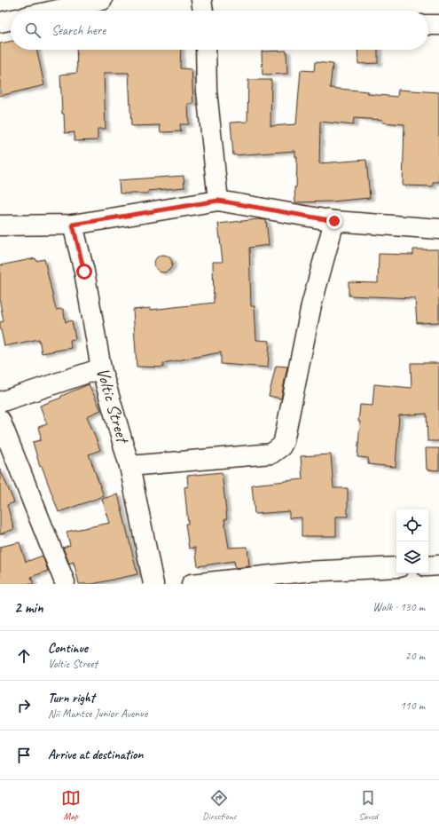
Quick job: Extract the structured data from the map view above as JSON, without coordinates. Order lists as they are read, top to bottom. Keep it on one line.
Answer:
{"streets":{"street":["Voltic Street"]},"page":{"search":"Search here","heading":["2 min","Walk · 130 m"],"list":[["Continue","Voltic Street","20 m"],["Turn right","Nii Mantse Junior Avenue","110 m"],"Arrive at destination"],"nav":["Map","Directions","Saved"]}}
